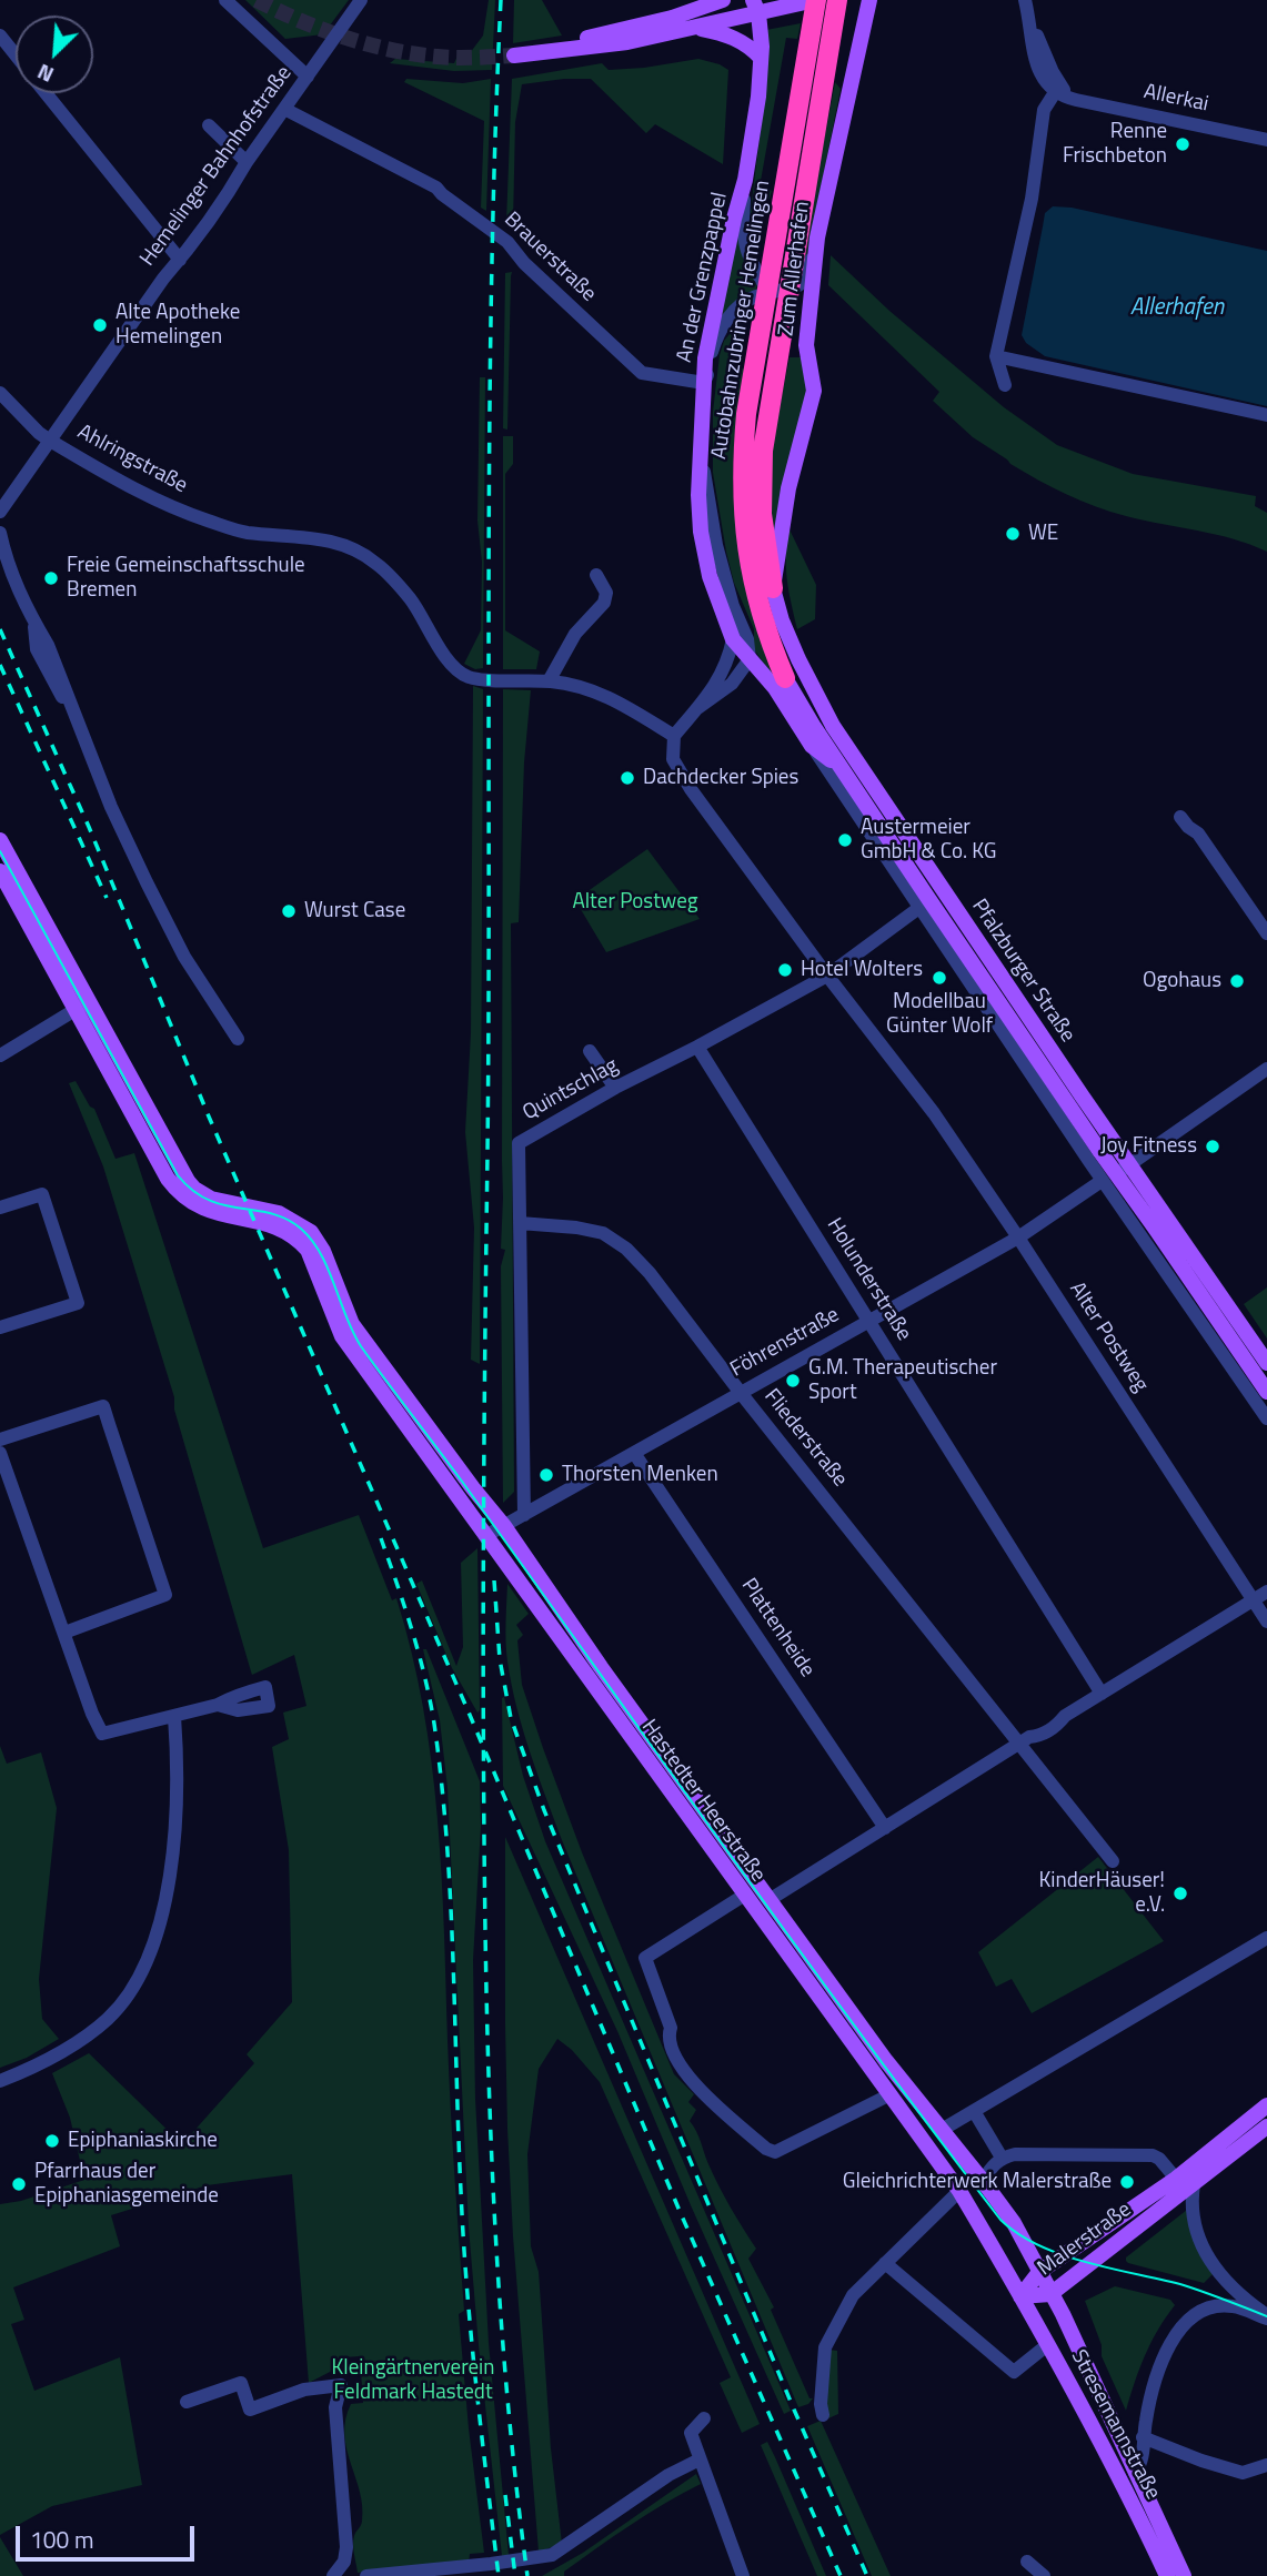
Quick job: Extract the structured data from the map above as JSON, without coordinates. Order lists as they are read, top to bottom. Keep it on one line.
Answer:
{"streets":{"highway":["Autobahnzubringer Hemelingen"],"main road":["Zum Allerhafen","An der Grenzpappel","Pfalzburger Straße","Hastedter Heerstraße","Malerstraße","Stresemannstraße"],"street":["Allerkai","Hemelinger Bahnhofstraße","Brauerstraße","Ahlringstraße","Quintschlag","Holunderstraße","Alter Postweg","Föhrenstraße","Fliederstraße","Plattenheide"]},"crossings":[["Hemelinger Bahnhofstraße","Brauerstraße"],["Hemelinger Bahnhofstraße","Ahlringstraße"],["Brauerstraße","An der Grenzpappel"],["Zum Allerhafen","An der Grenzpappel"],["Zum Allerhafen","Autobahnzubringer Hemelingen"],["Zum Allerhafen","Pfalzburger Straße"],["An der Grenzpappel","Pfalzburger Straße"],["Autobahnzubringer Hemelingen","Pfalzburger Straße"],["Pfalzburger Straße","Quintschlag"],["Pfalzburger Straße","Föhrenstraße"],["Quintschlag","Holunderstraße"],["Quintschlag","Alter Postweg"],["Quintschlag","Föhrenstraße"],["Quintschlag","Fliederstraße"],["Holunderstraße","Föhrenstraße"],["Alter Postweg","Föhrenstraße"],["Föhrenstraße","Fliederstraße"],["Föhrenstraße","Plattenheide"],["Föhrenstraße","Hastedter Heerstraße"],["Hastedter Heerstraße","Malerstraße"],["Hastedter Heerstraße","Stresemannstraße"],["Malerstraße","Stresemannstraße"]],"water":["Allerhafen"],"parks":["Alter Postweg","Kleingärtnerverein Feldmark Hastedt"],"places":["Renne Frischbeton","Alte Apotheke Hemelingen","WE","Freie Gemeinschaftsschule Bremen","Dachdecker Spies","Austermeier GmbH & Co. KG","Wurst Case","Hotel Wolters","Modellbau Günter Wolf","Ogohaus","Joy Fitness","G.M. Therapeutischer Sport","Thorsten Menken","KinderHäuser! e.V.","Epiphaniaskirche","Gleichrichterwerk Malerstraße","Pfarrhaus der Epiphaniasgemeinde"],"scale_bar":"100 m","north":"bottom left"}
